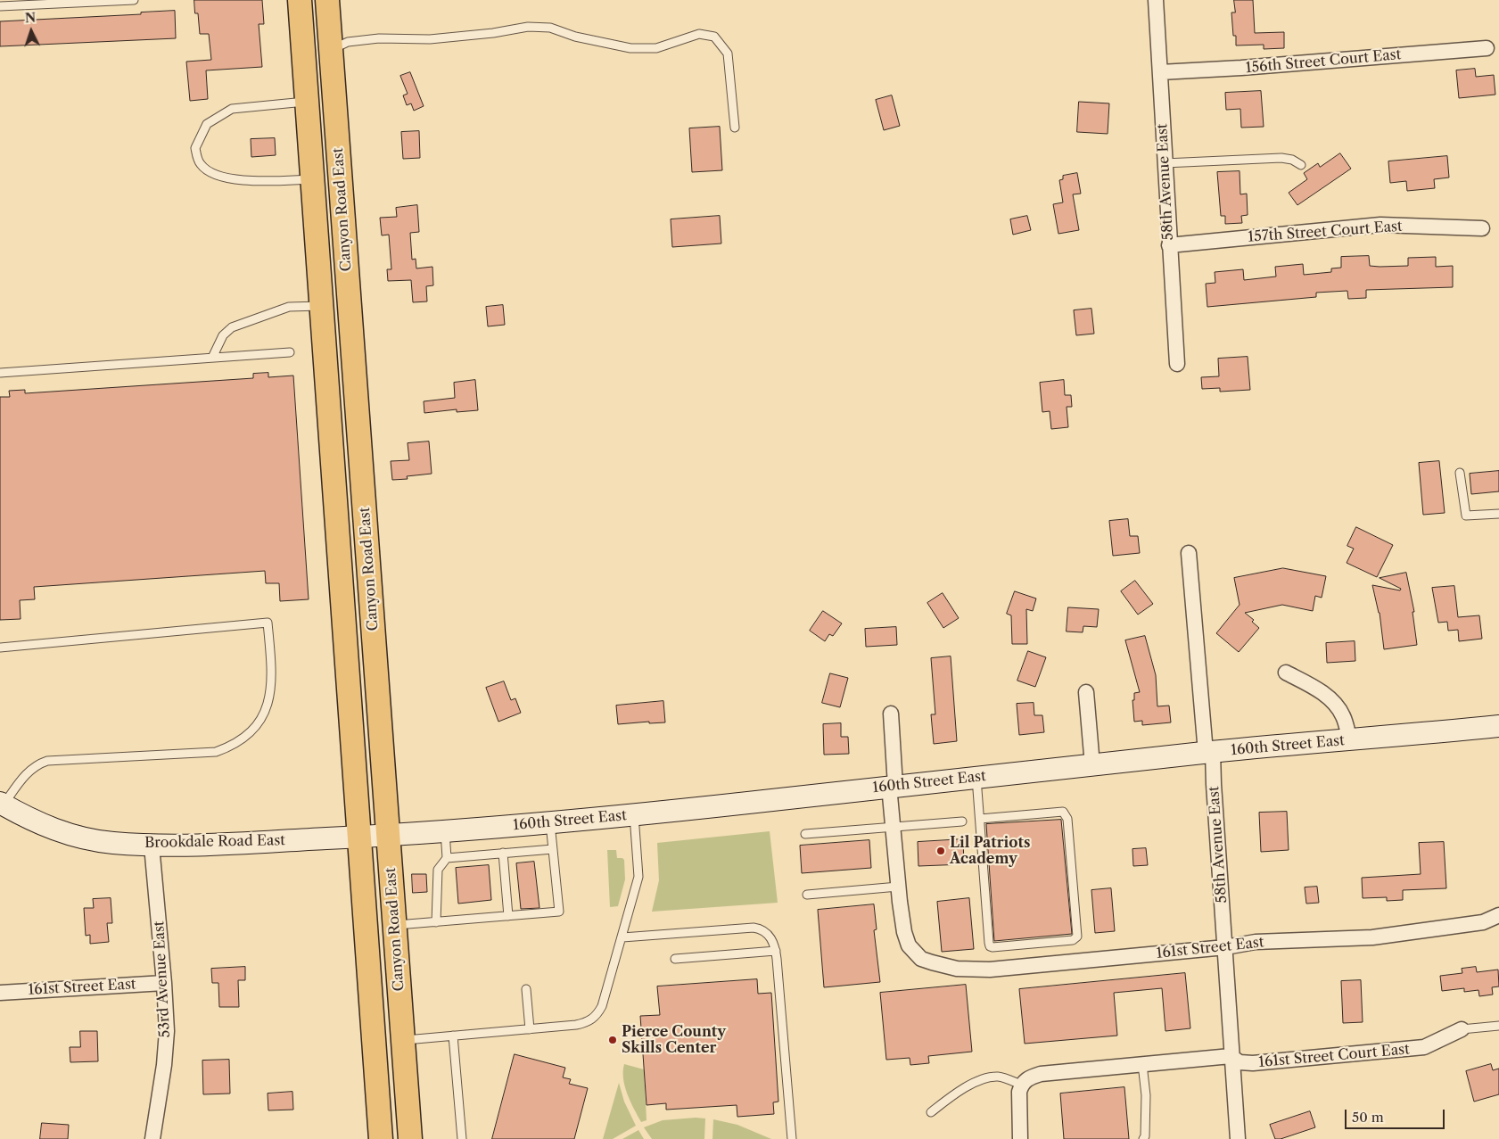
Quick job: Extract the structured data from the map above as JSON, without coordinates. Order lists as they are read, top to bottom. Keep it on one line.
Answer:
{"streets":{"main road":["Canyon Road East","160th Street East","Brookdale Road East"],"street":["156th Street Court East","58th Avenue East","157th Street Court East","161st Street East","53rd Avenue East","161st Street Court East"]},"crossings":[["156th Street Court East","58th Avenue East"],["58th Avenue East","157th Street Court East"],["58th Avenue East","160th Street East"],["58th Avenue East","161st Street East"],["58th Avenue East","161st Street Court East"],["Canyon Road East","160th Street East"],["Canyon Road East","Brookdale Road East"],["160th Street East","Brookdale Road East"],["Brookdale Road East","53rd Avenue East"],["161st Street East","53rd Avenue East"]],"places":["Lil Patriots Academy","Pierce County Skills Center"],"scale_bar":"50 m","north":"top"}
